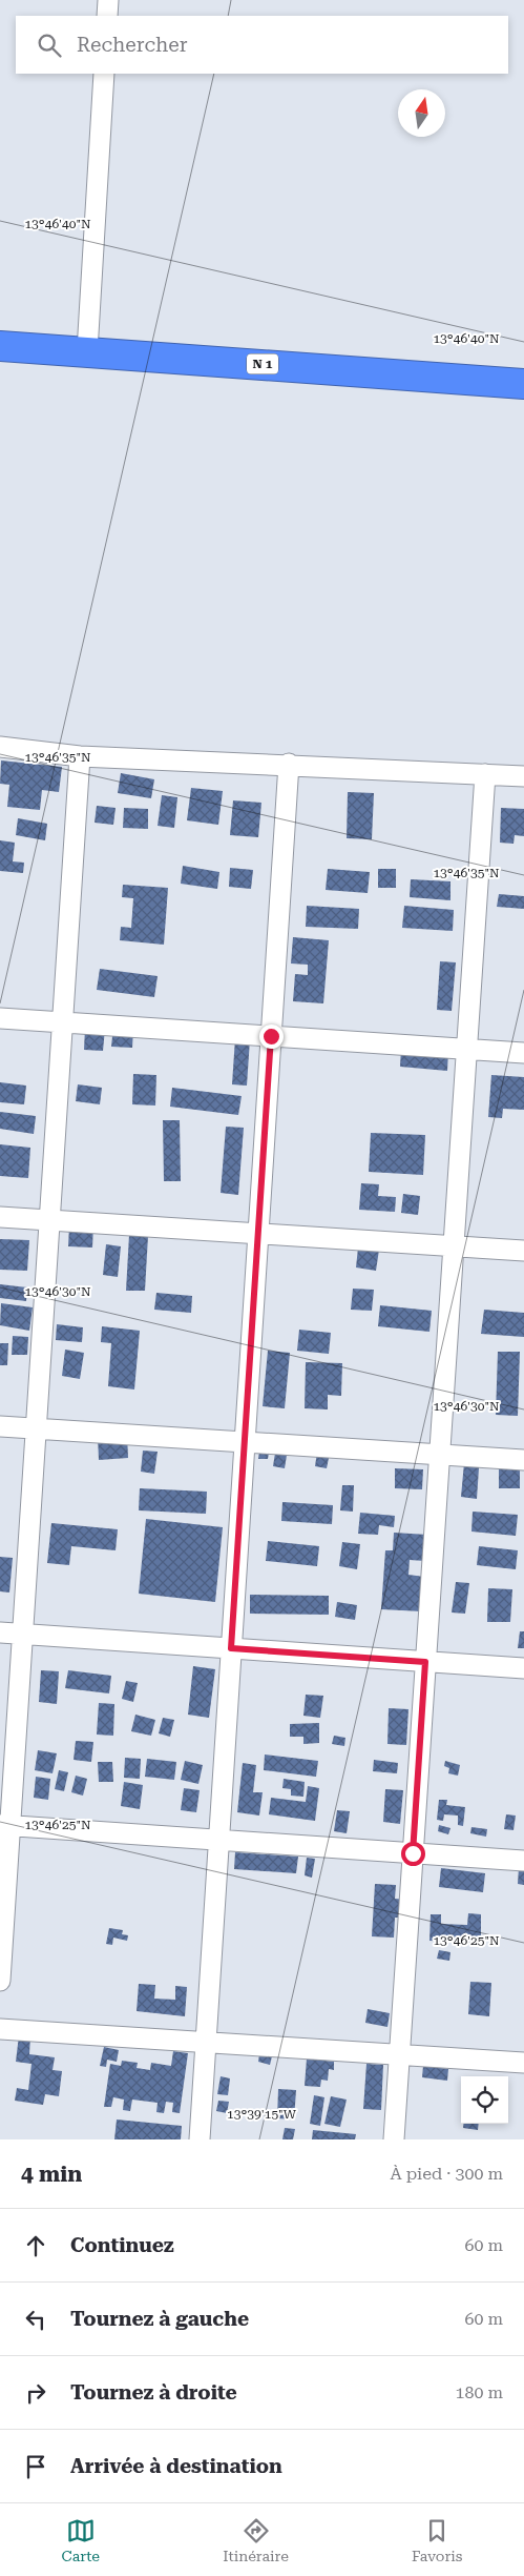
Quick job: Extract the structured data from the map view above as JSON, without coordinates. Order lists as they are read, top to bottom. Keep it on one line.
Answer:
{"streets":{"highway":["N 1"]},"north":"top","page":{"search":"Rechercher","heading":["4 min","À pied · 300 m"],"list":[["Continuez","60 m"],["Tournez à gauche","60 m"],["Tournez à droite","180 m"],"Arrivée à destination"],"nav":["Carte","Itinéraire","Favoris"]},"coordinates":["13°46'40\"N","13°46'35\"N","13°46'30\"N","13°46'25\"N","13°39'15\"W"]}
